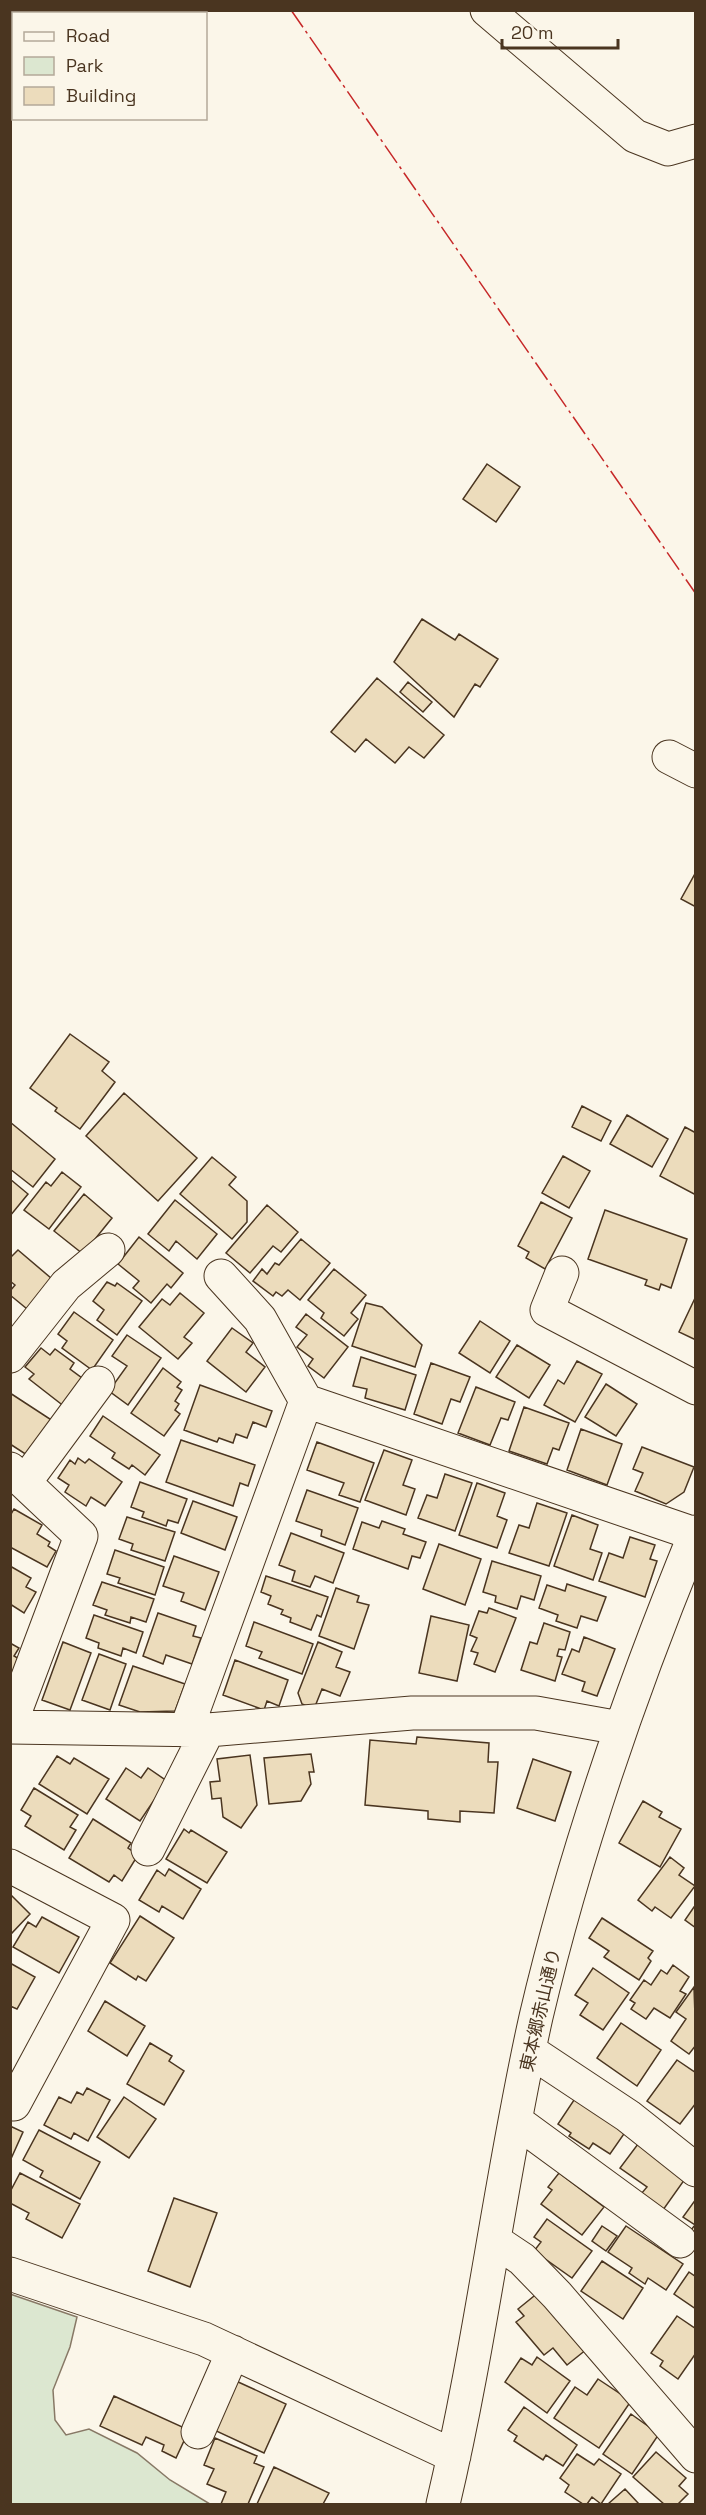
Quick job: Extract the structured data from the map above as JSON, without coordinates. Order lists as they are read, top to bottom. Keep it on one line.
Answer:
{"streets":{"street":["東本郷赤山通り"]},"legend":["Road","Park","Building"],"scale_bar":"20 m"}
